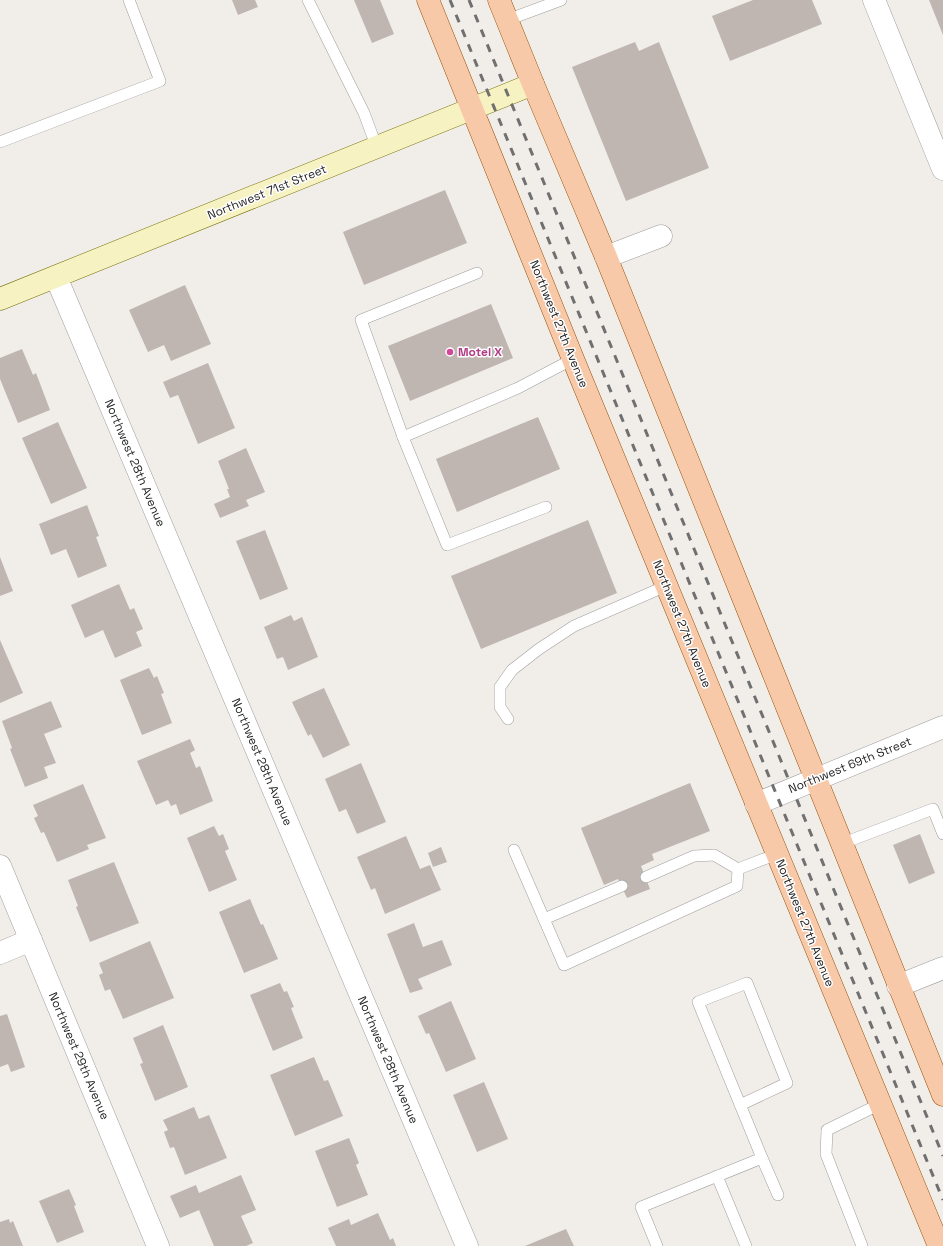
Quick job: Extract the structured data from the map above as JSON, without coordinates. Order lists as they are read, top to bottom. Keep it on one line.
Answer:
{"streets":{"main road":["Northwest 27th Avenue"],"street":["Northwest 71st Street","Northwest 28th Avenue","Northwest 69th Street","Northwest 29th Avenue"]},"crossings":[["Northwest 71st Street","Northwest 27th Avenue"],["Northwest 71st Street","Northwest 28th Avenue"],["Northwest 27th Avenue","Northwest 69th Street"]],"places":["Motel X"]}
